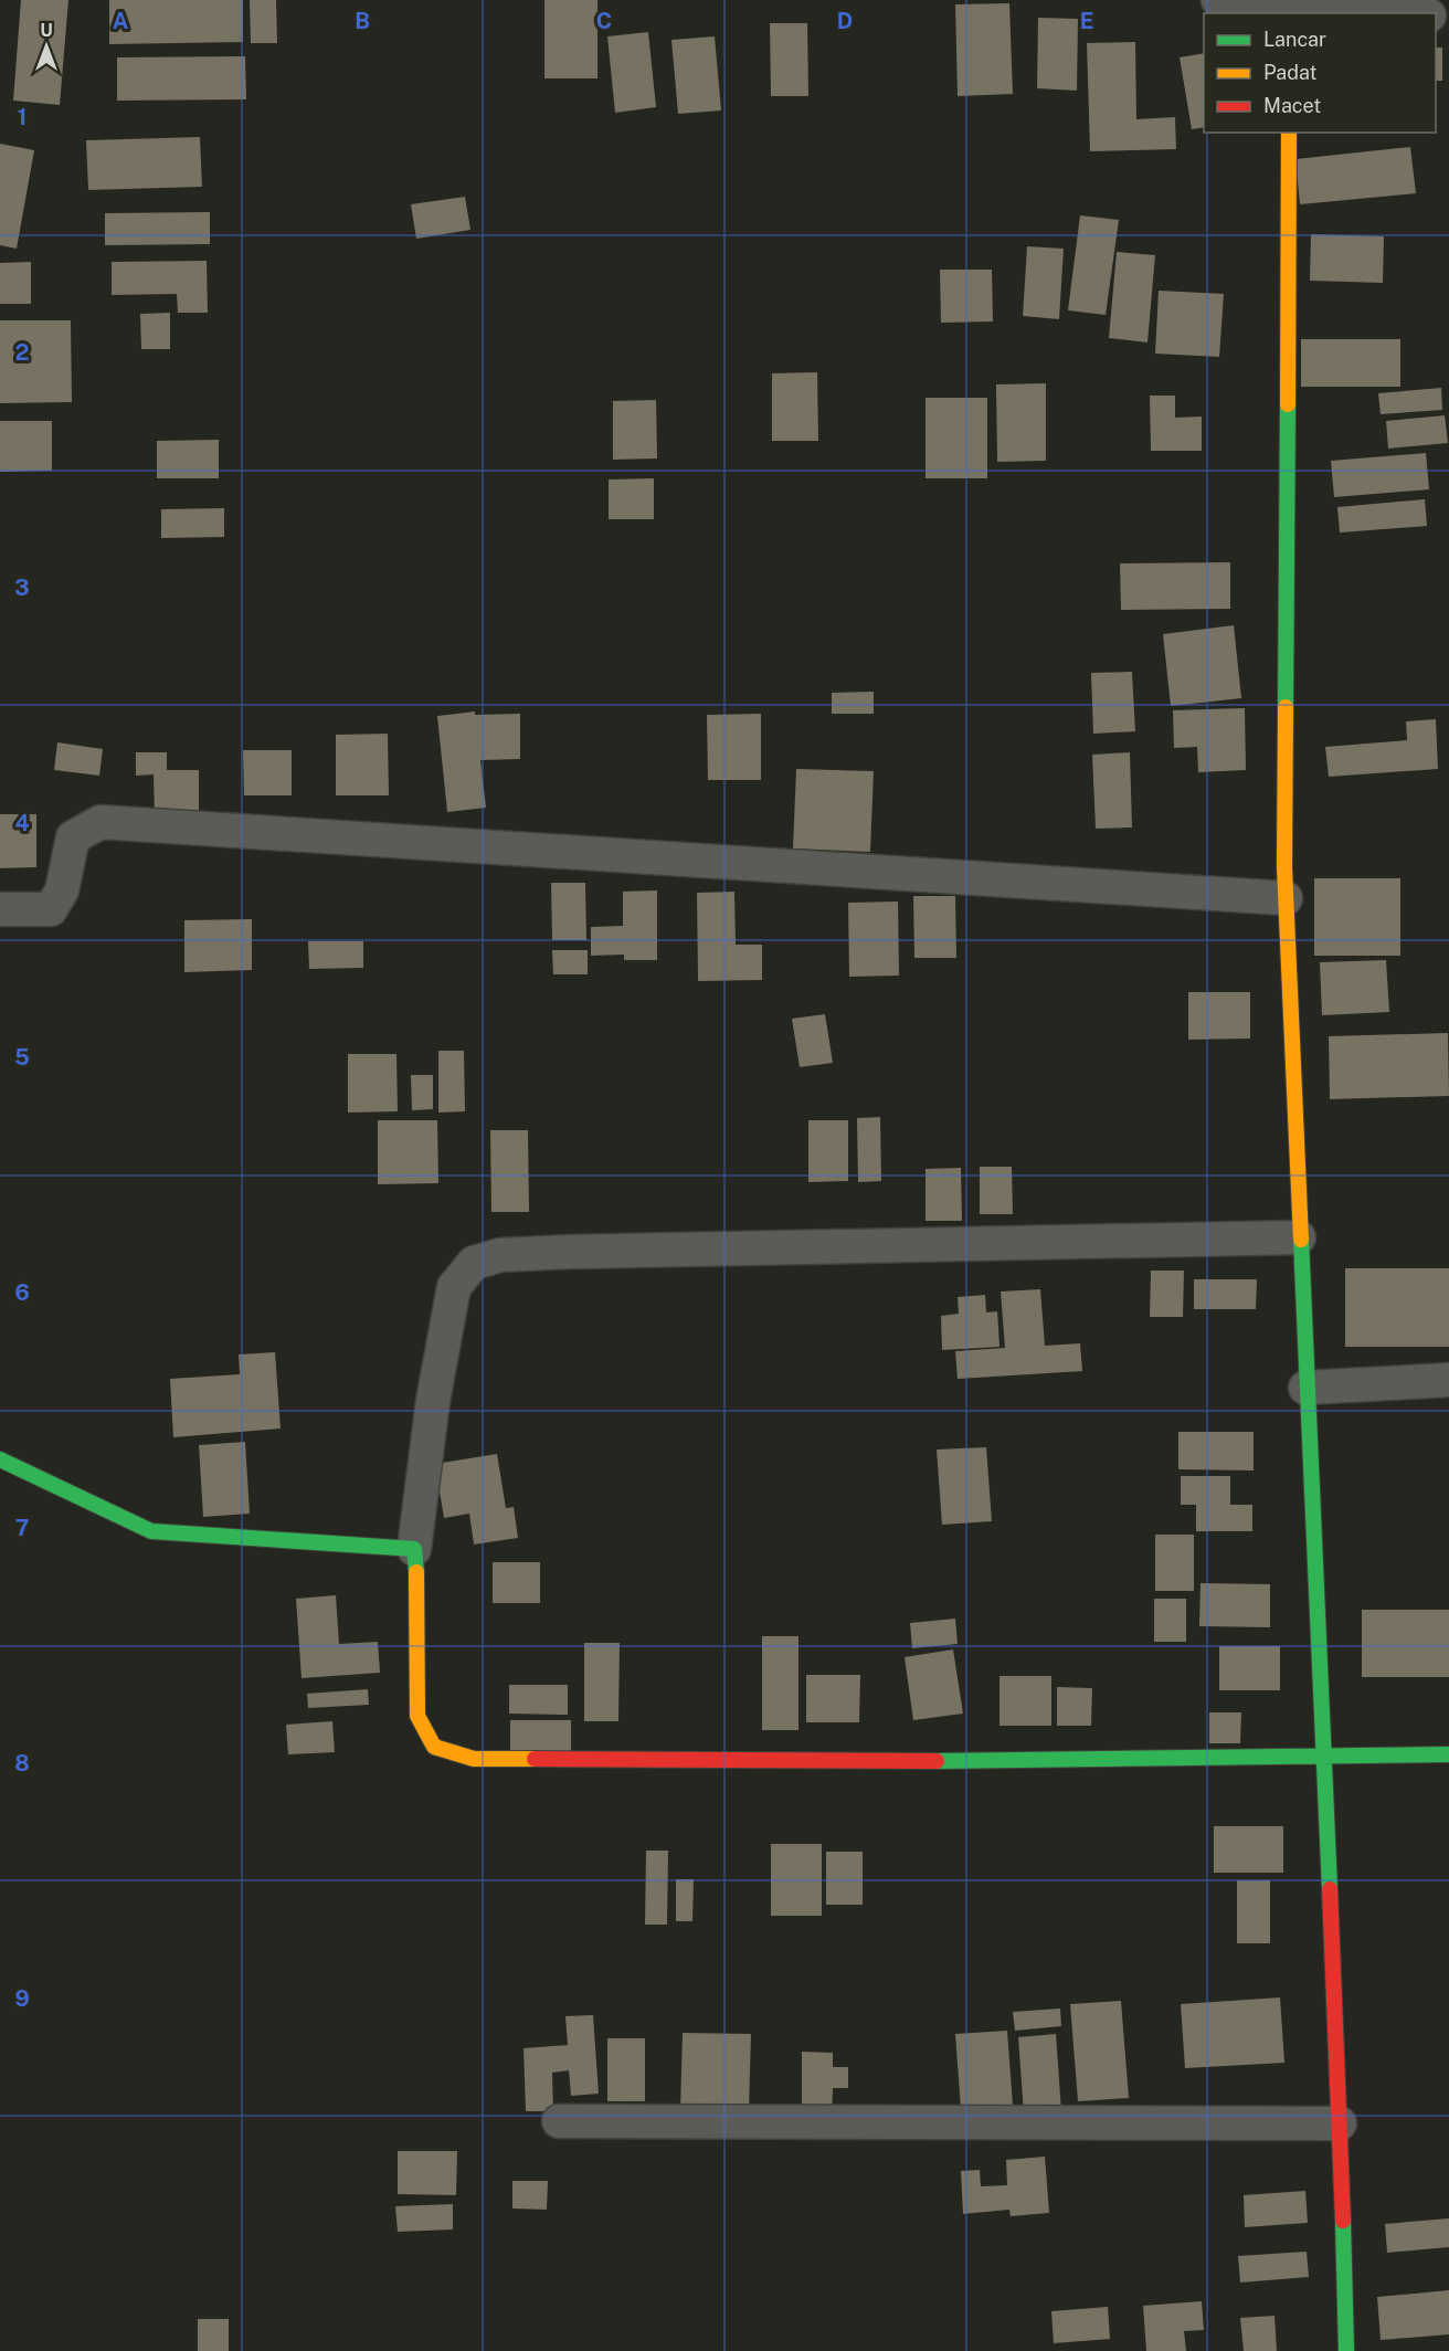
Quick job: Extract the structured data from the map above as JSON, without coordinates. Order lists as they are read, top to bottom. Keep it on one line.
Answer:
{"legend":["Lancar","Padat","Macet"],"north":"top","grid":{"columns":["A","B","C","D","E"],"rows":["1","2","3","4","5","6","7","8","9"]}}
